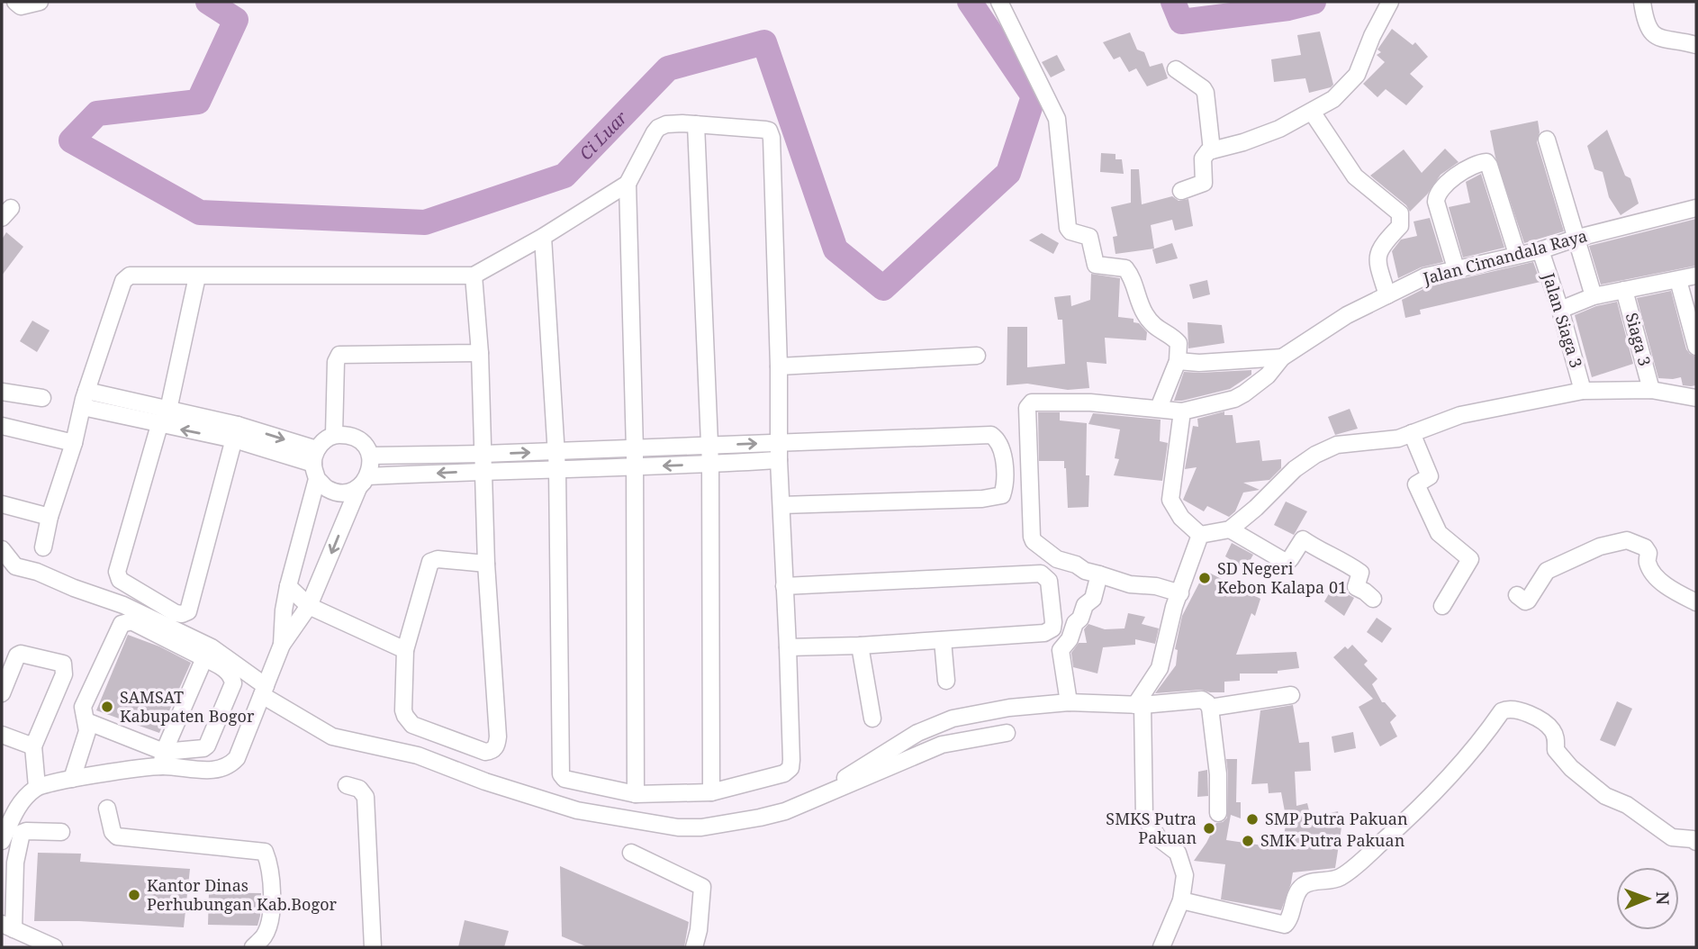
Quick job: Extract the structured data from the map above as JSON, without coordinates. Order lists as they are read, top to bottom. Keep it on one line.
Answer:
{"streets":{"street":["Jalan Cimandala Raya","Jalan Siaga 3","Siaga 3"]},"crossings":[["Jalan Cimandala Raya","Jalan Siaga 3"]],"water":["Ci Luar"],"places":["SD Negeri Kebon Kalapa 01","SAMSAT Kabupaten Bogor","SMP Putra Pakuan","SMKS Putra Pakuan","SMK Putra Pakuan","Kantor Dinas Perhubungan Kab.Bogor"],"north":"right"}
